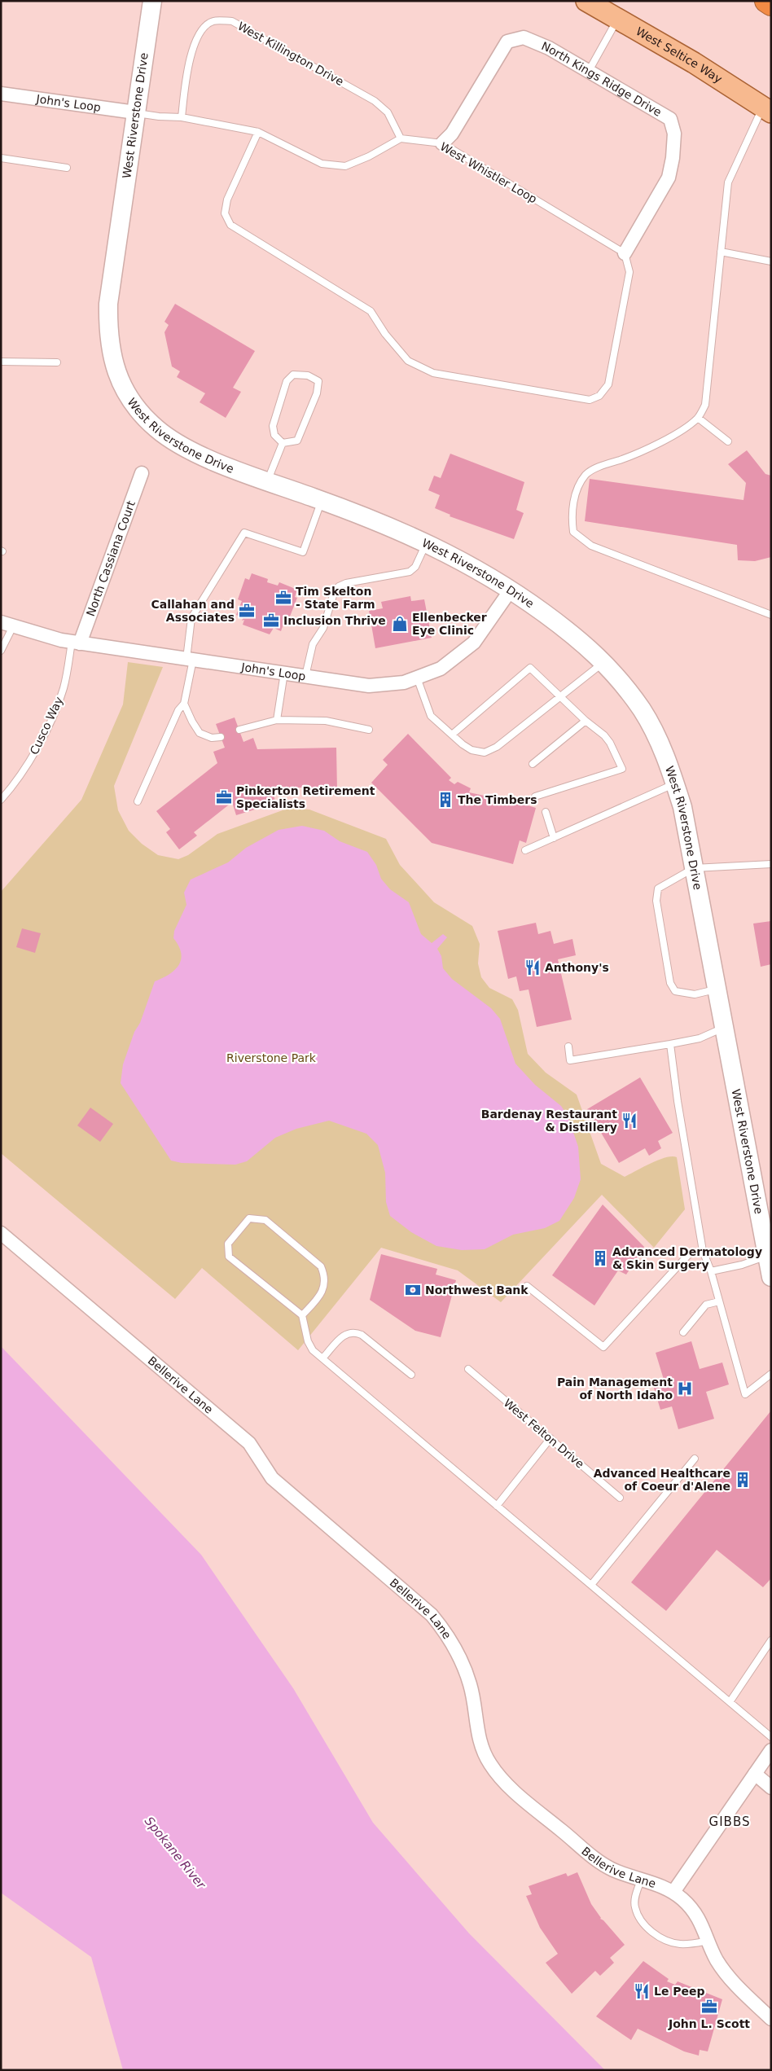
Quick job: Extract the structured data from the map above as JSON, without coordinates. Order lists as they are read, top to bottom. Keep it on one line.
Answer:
{"streets":{"main road":["West Seltice Way"],"street":["North Kings Ridge Drive","John's Loop","West Riverstone Drive","North Cassiana Court","Bellerive Lane"],"lane":["West Killington Drive","West Whistler Loop","Cusco Way","West Felton Drive"]},"crossings":[["West Killington Drive","West Whistler Loop"],["North Kings Ridge Drive","West Whistler Loop"],["John's Loop","West Riverstone Drive"],["John's Loop","North Cassiana Court"],["John's Loop","Cusco Way"],["North Cassiana Court","Cusco Way"]],"districts":["GIBBS"],"water":["Spokane River"],"parks":["Riverstone Park"],"places":{"office":["Tim Skelton - State Farm","Callahan and Associates","Inclusion Thrive","Pinkerton Retirement Specialists","John L. Scott"],"shop":["Ellenbecker Eye Clinic"],"building":["The Timbers","Advanced Dermatology & Skin Surgery","Advanced Healthcare of Coeur d'Alene"],"restaurant":["Anthony's","Bardenay Restaurant & Distillery","Le Peep"],"bank":["Northwest Bank"],"hospital":["Pain Management of North Idaho"]}}
